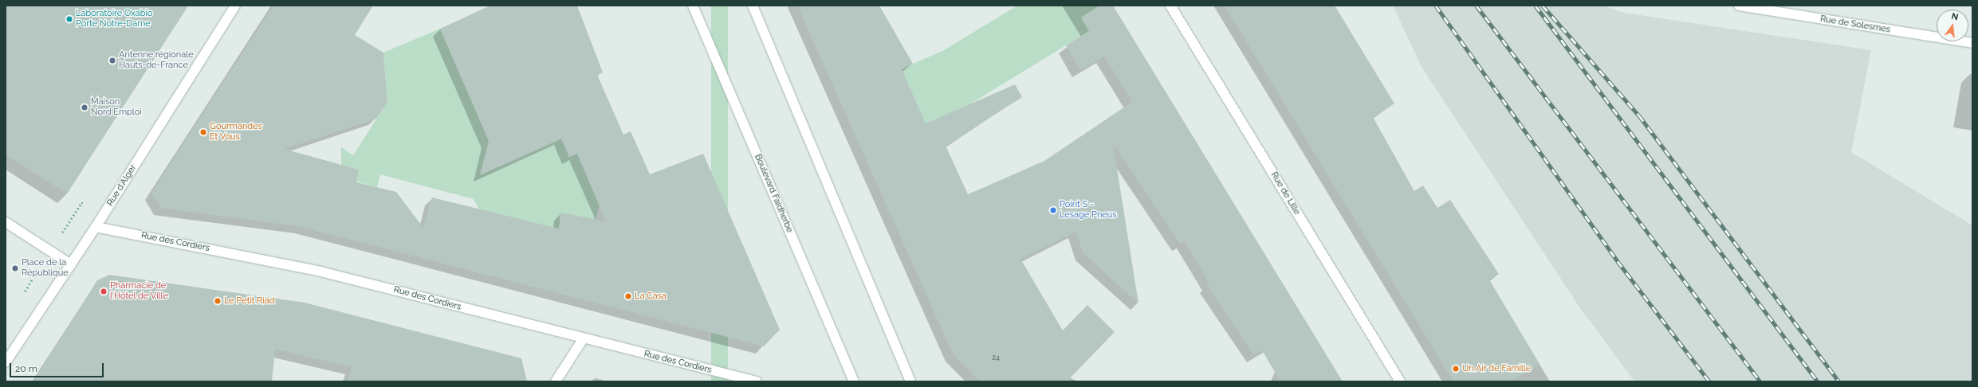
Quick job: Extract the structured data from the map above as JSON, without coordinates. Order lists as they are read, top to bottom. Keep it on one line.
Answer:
{"streets":{"street":["Rue de Solesmes","Rue d'Alger","Boulevard Faidherbe","Rue de Lille","Rue des Cordiers"]},"crossings":[["Rue d'Alger","Rue des Cordiers"]],"places":["Laboratoire Oxabio Porte Notre-Dame","Antenne régionale Hauts-de-France","Maison Nord Emploi","Gourmandes Et Vous","Point S - Lesage Pneus","Place de la République","Pharmacie de l'Hôtel de Ville","La Casa","Le Petit Riad","Un Air de Famille"],"house_numbers":["24"],"scale_bar":"20 m","north":"top"}
